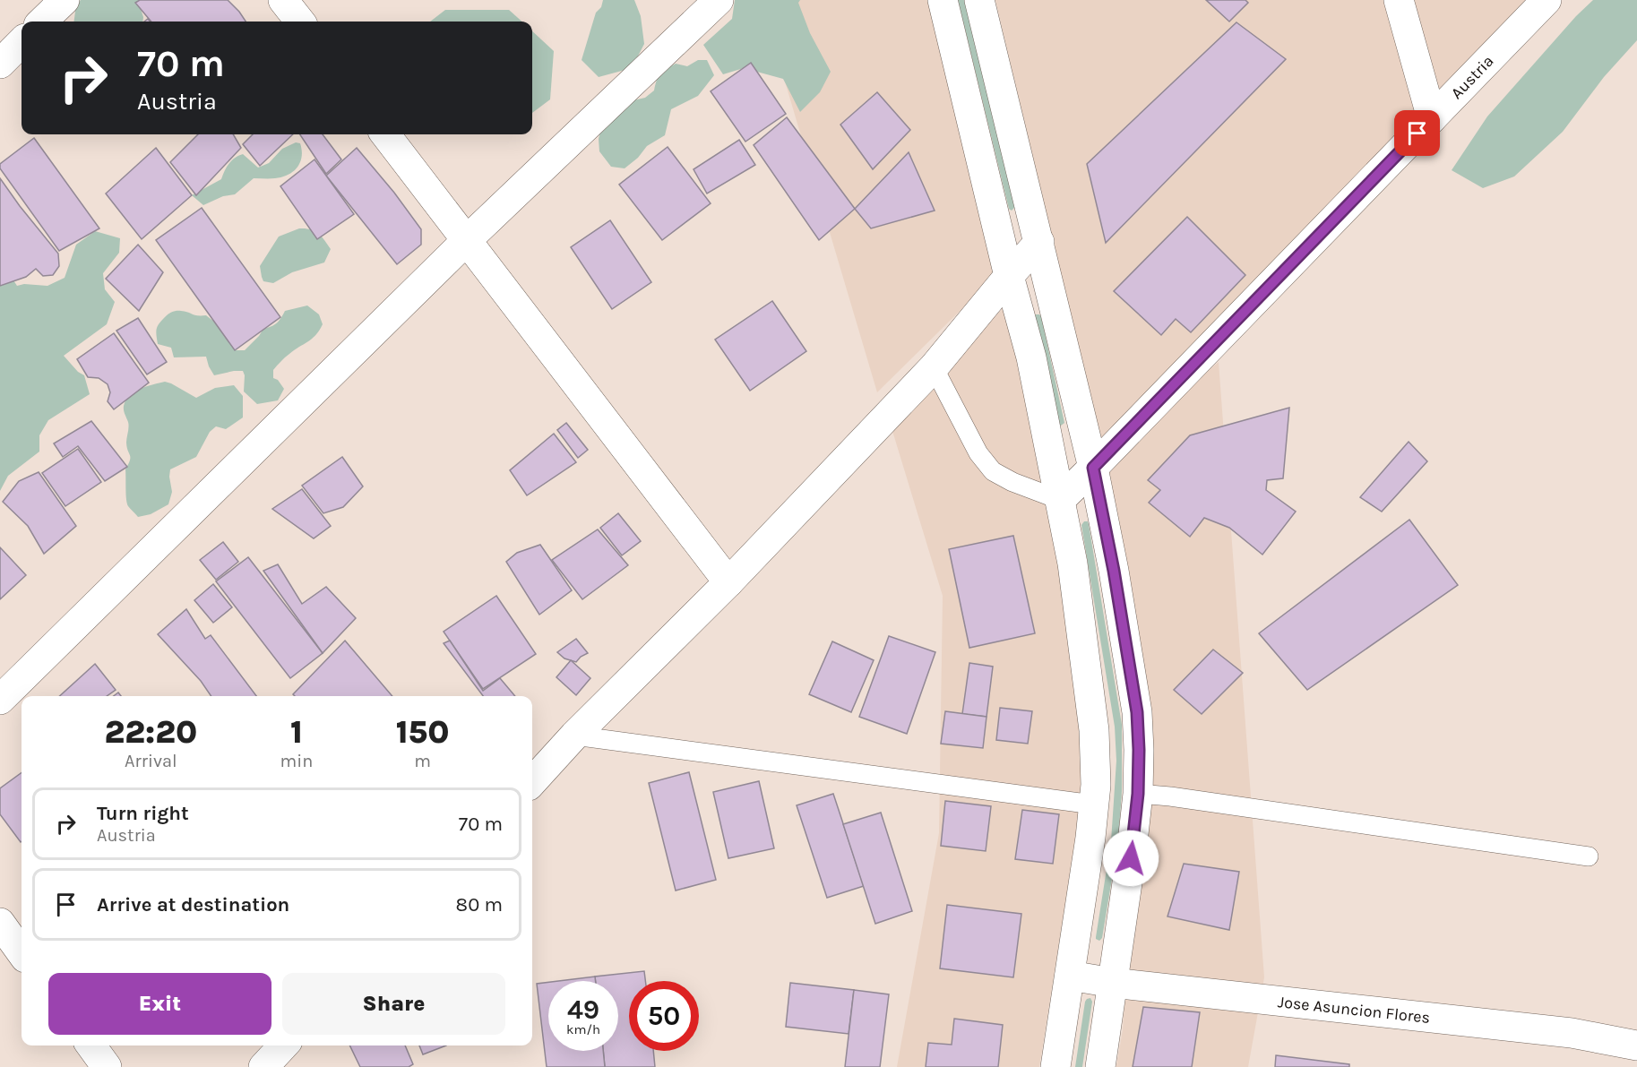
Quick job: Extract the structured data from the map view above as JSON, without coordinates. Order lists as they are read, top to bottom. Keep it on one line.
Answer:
{"streets":{"street":["Austria","Jose Asuncion Flores"]},"page":{"turn":["70 m","Austria"],"eta":["22:20","Arrival","1","min","150","m"],"list":[{"name":"Turn right","note":"Austria","value":"70 m"},{"name":"Arrive at destination","value":"80 m"}],"buttons":["Exit","Share"],"speed":"49 km/h","limit":"50"}}
